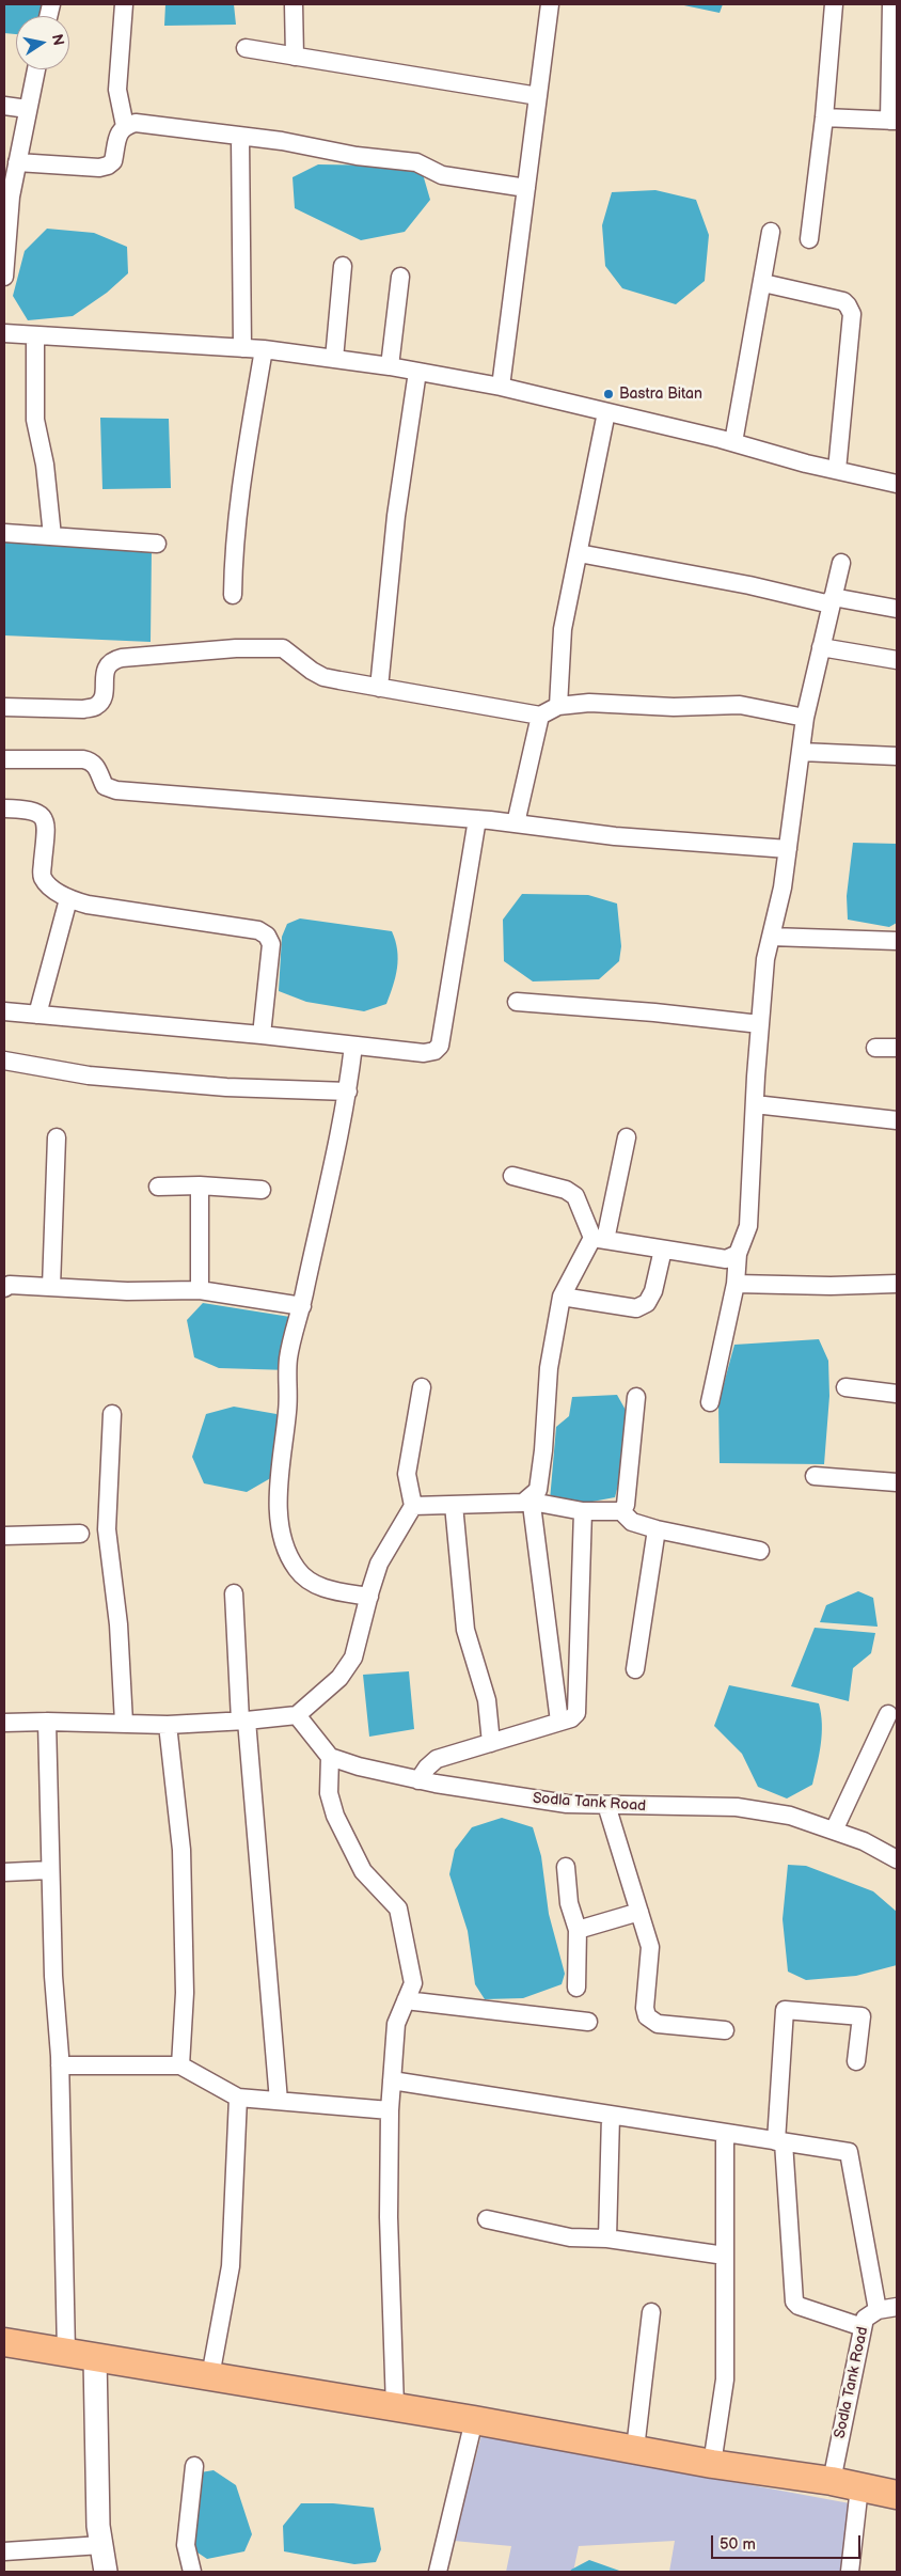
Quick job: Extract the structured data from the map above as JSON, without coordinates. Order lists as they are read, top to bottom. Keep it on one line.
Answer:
{"streets":{"street":["Sodla Tank Road"]},"places":["Bastra Bitan"],"scale_bar":"50 m","north":"right"}
